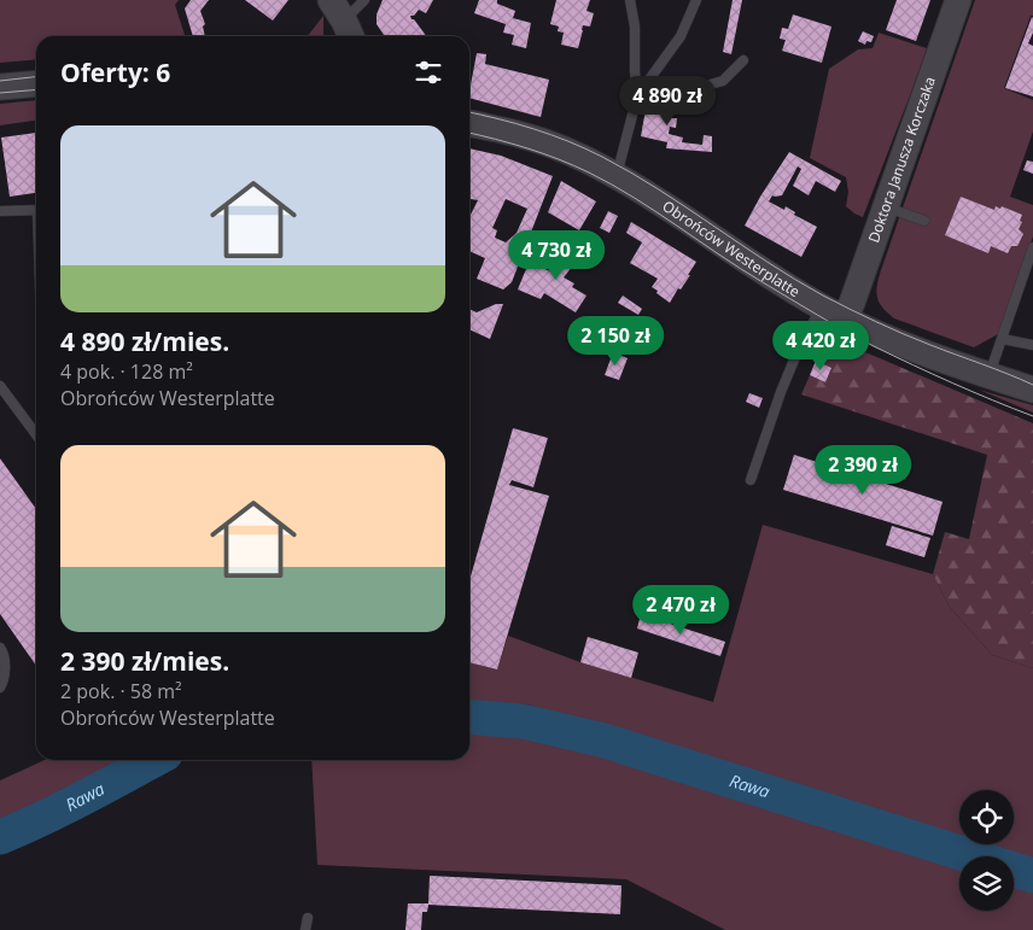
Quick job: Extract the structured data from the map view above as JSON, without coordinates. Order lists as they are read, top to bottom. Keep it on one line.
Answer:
{"streets":{"street":["Doktora Janusza Korczaka","Obrońców Westerplatte"]},"crossings":[["Doktora Janusza Korczaka","Obrońców Westerplatte"]],"water":["Rawa"],"page":{"heading":"Oferty: 6","price":["4 890 zł","4 730 zł","2 150 zł","4 420 zł","2 390 zł","2 470 zł"],"list":[{"name":"4 890 zł/mies.","note":"4 pok. · 128 m² · Obrońców Westerplatte"},{"name":"2 390 zł/mies.","note":"2 pok. · 58 m² · Obrońców Westerplatte"}]}}
